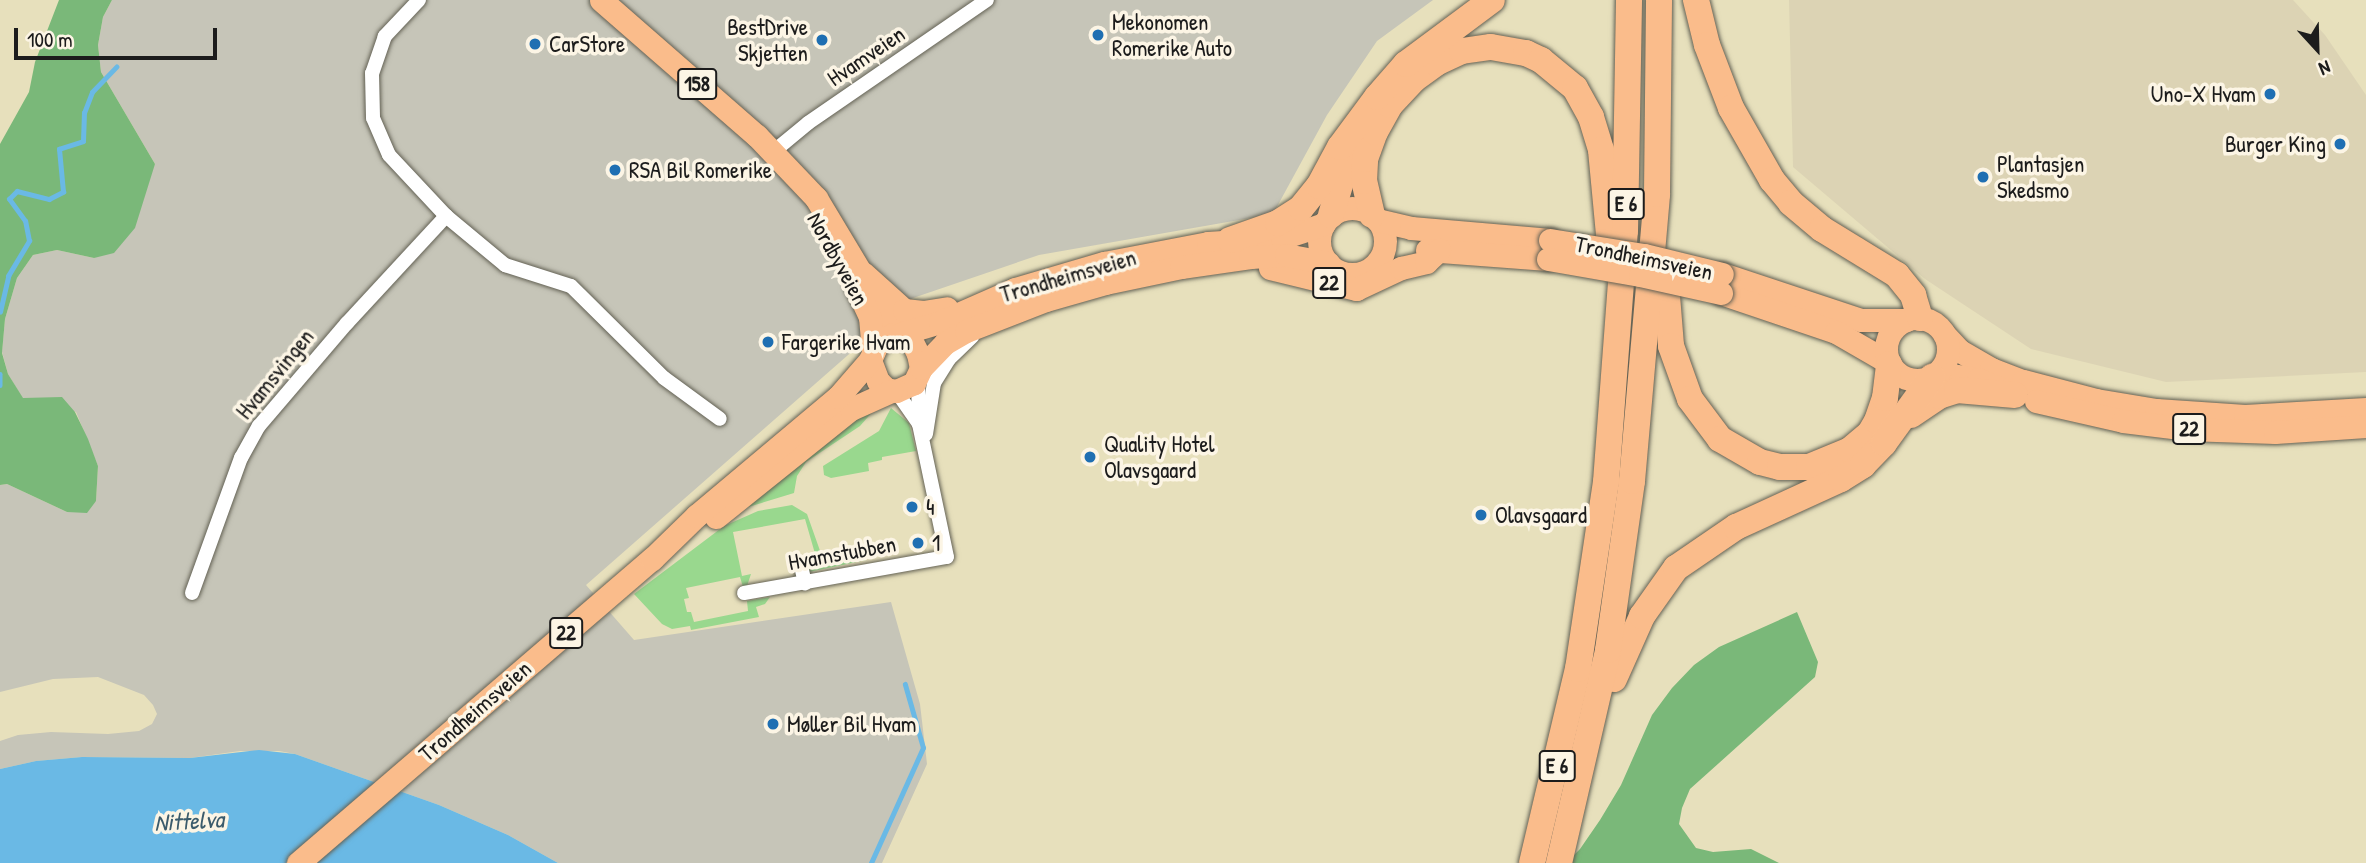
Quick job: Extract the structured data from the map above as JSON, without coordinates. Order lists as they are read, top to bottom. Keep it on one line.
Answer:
{"streets":{"highway":["E 6"],"main road":["158","Trondheimsveien","Nordbyveien","22"],"street":["Hvamveien","Hvamsvingen","Hvamstubben"]},"crossings":[["Hvamveien","Nordbyveien"],["Trondheimsveien","Nordbyveien"],["Trondheimsveien","22"],["Nordbyveien","22"]],"water":["Nittelva"],"places":["Mekonomen Romerike Auto","BestDrive Skjetten","CarStore","Uno-X Hvam","Burger King","RSA Bil Romerike","Plantasjen Skedsmo","Fargerike Hvam","Quality Hotel Olavsgaard","4","Olavsgaard","1","Møller Bil Hvam"],"scale_bar":"100 m","north":"bottom"}
